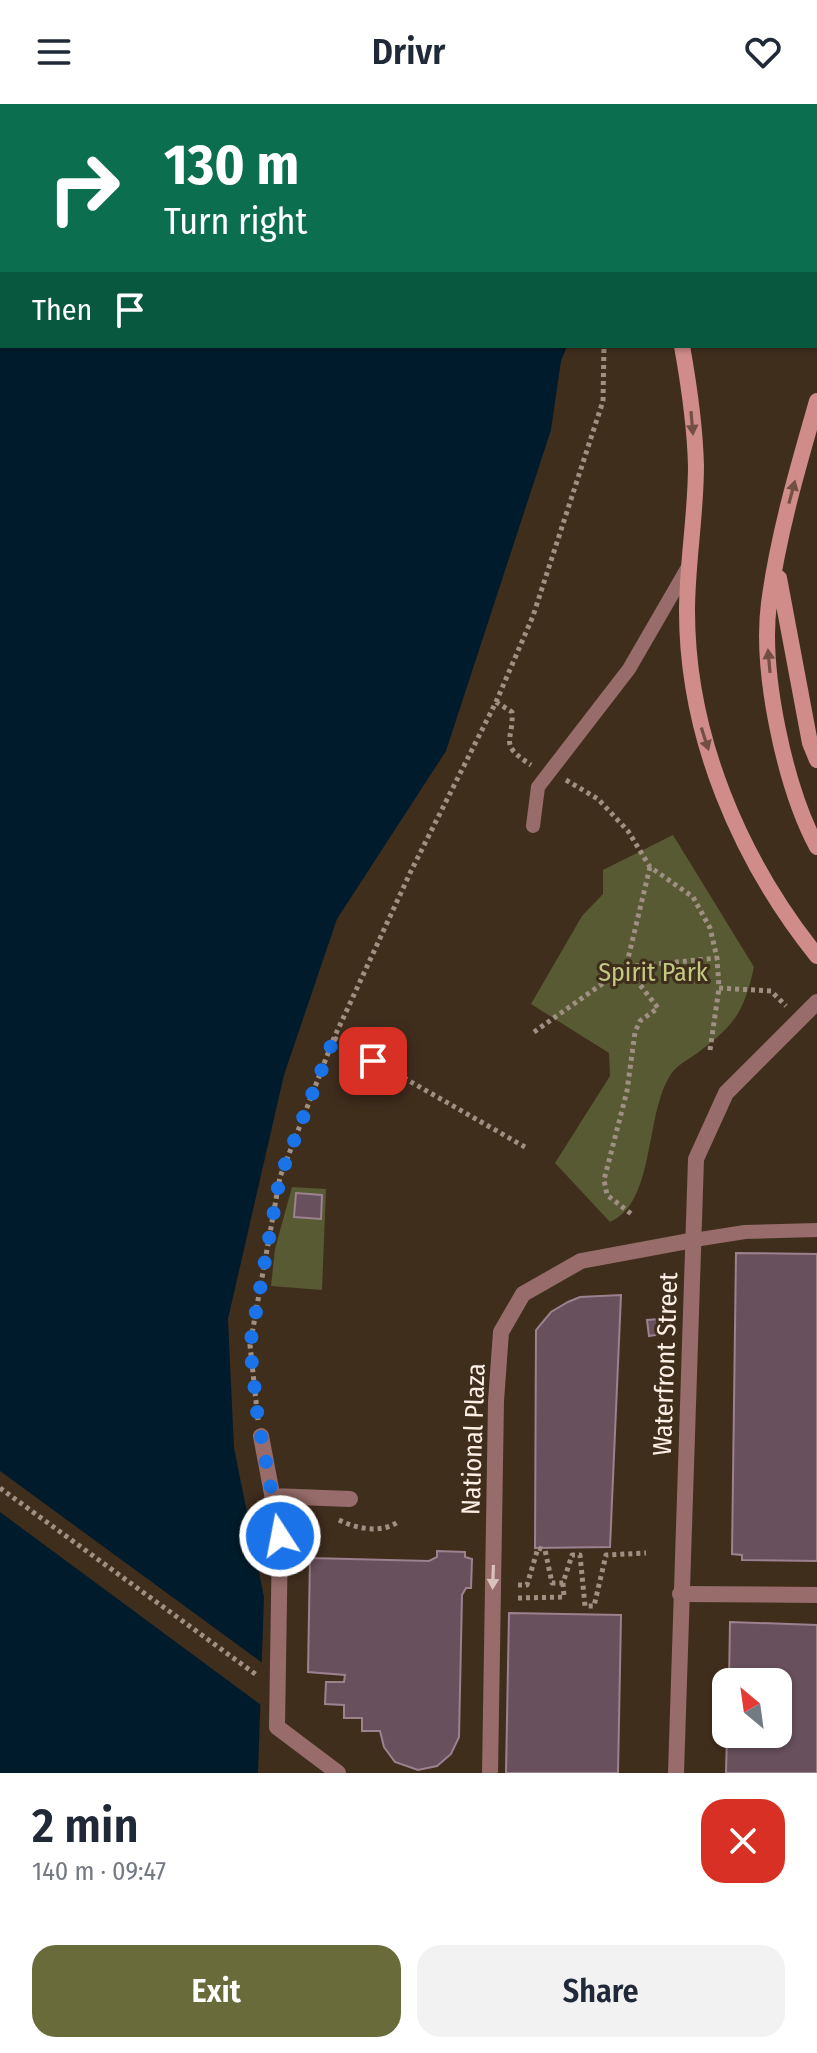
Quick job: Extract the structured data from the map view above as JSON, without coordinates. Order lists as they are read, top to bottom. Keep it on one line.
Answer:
{"streets":{"street":["Waterfront Street","National Plaza"]},"crossings":[["Waterfront Street","National Plaza"]],"one_way":["National Plaza"],"parks":["Spirit Park"],"north":"top left","page":{"header":"Drivr","turn":["130 m","Turn right"],"then":"Then","heading":["2 min","140 m · 09:47"],"buttons":["Exit","Share"]}}
